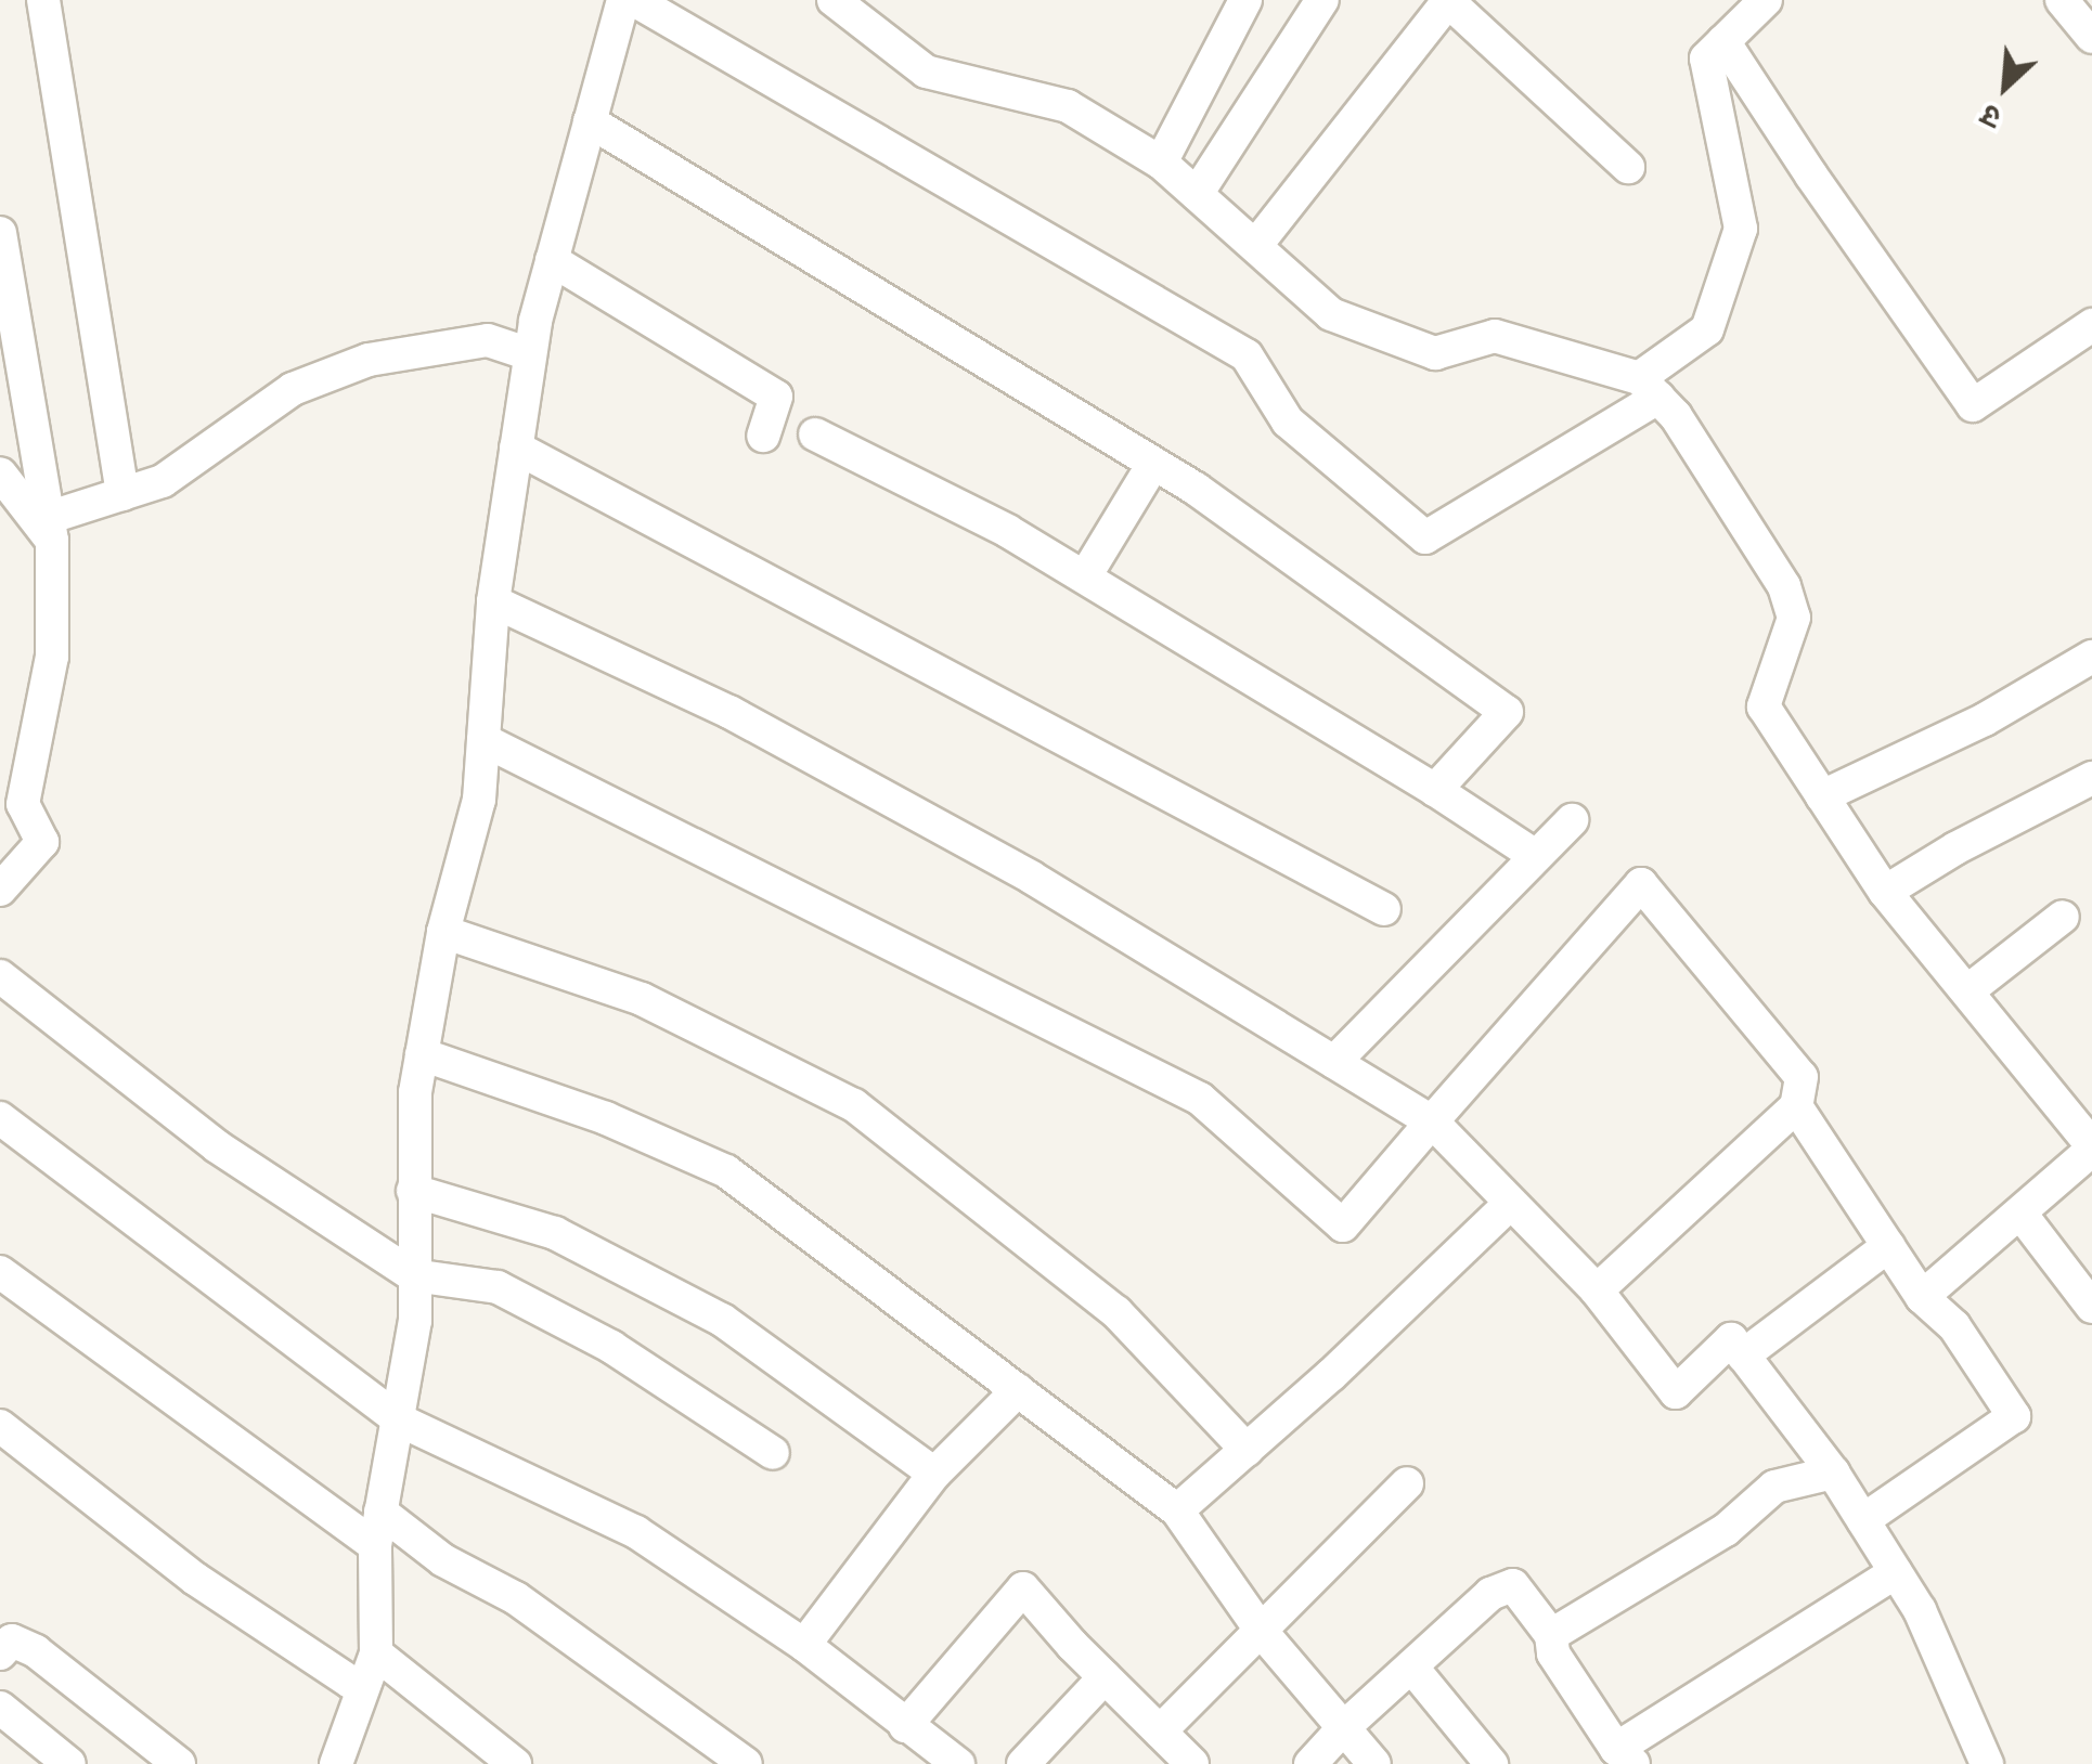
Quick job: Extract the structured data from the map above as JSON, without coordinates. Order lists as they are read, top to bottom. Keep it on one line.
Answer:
{"north":"bottom left"}
